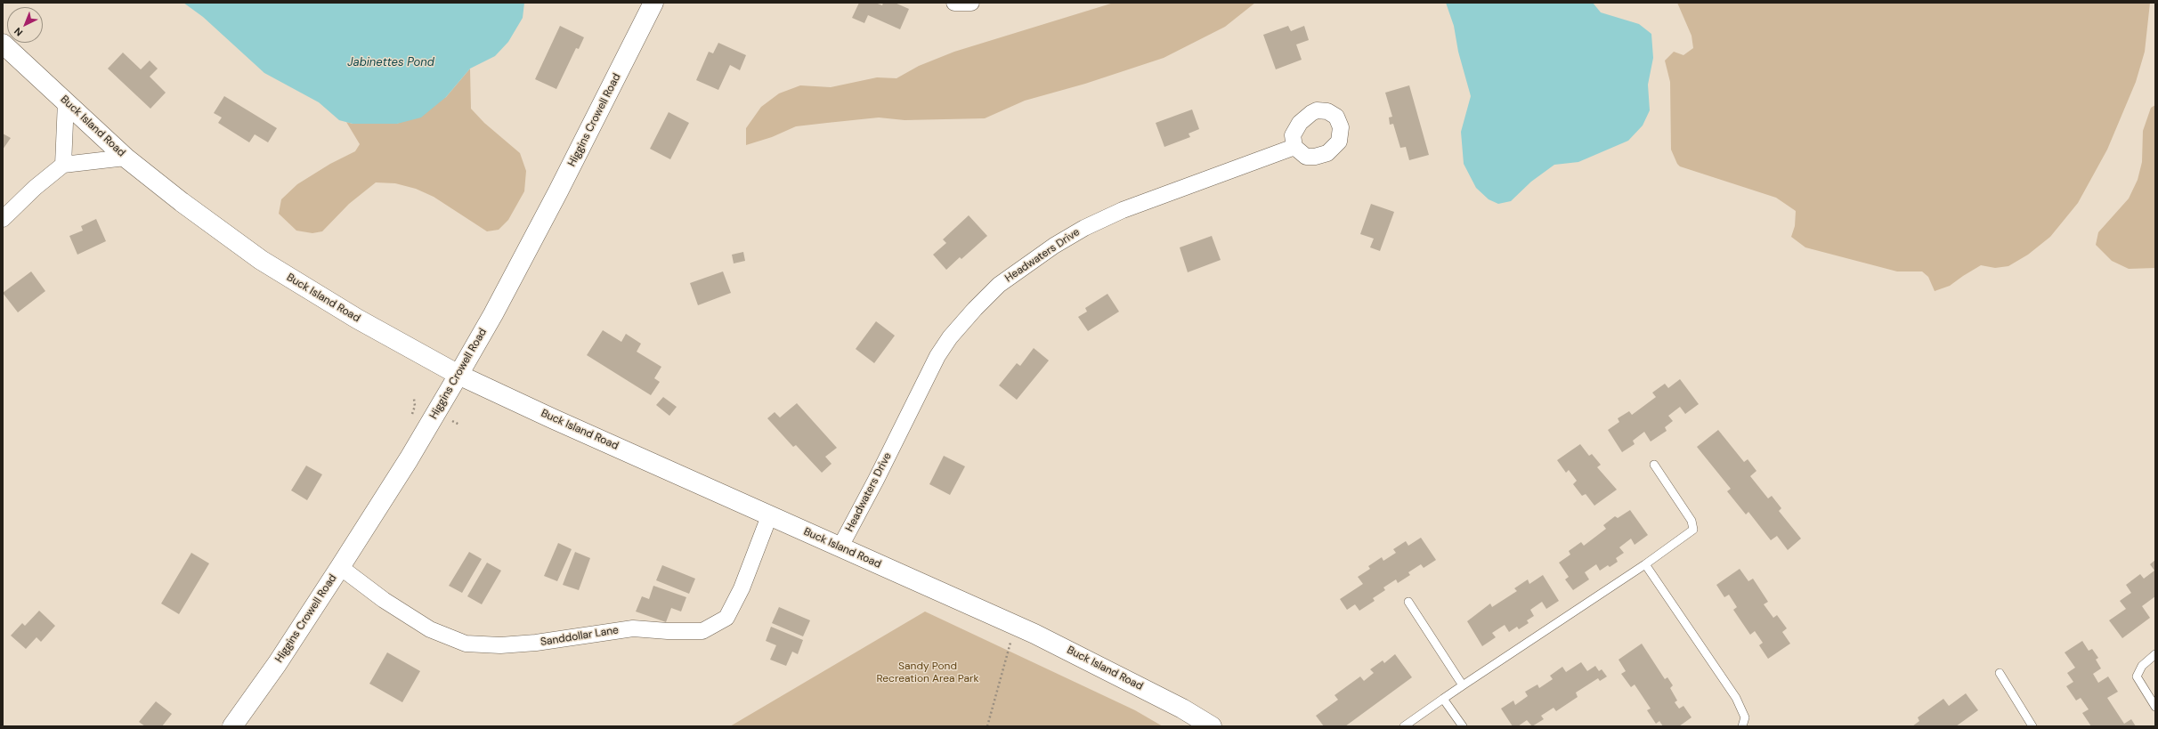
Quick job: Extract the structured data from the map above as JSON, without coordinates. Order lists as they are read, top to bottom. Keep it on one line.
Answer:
{"streets":{"main road":["Higgins Crowell Road","Buck Island Road"],"street":["Headwaters Drive","Sanddollar Lane"]},"crossings":[["Higgins Crowell Road","Buck Island Road"],["Higgins Crowell Road","Sanddollar Lane"],["Buck Island Road","Headwaters Drive"],["Buck Island Road","Sanddollar Lane"]],"water":["Jabinettes Pond"],"parks":["Sandy Pond Recreation Area Park"],"north":"bottom left"}
